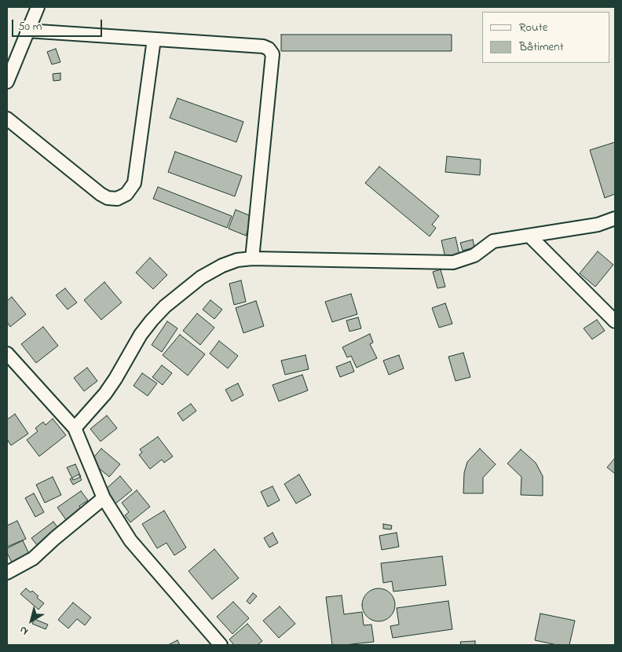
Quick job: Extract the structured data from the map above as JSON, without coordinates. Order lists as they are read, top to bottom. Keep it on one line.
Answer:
{"legend":["Route","Bâtiment"],"scale_bar":"50 m","north":"bottom left"}
